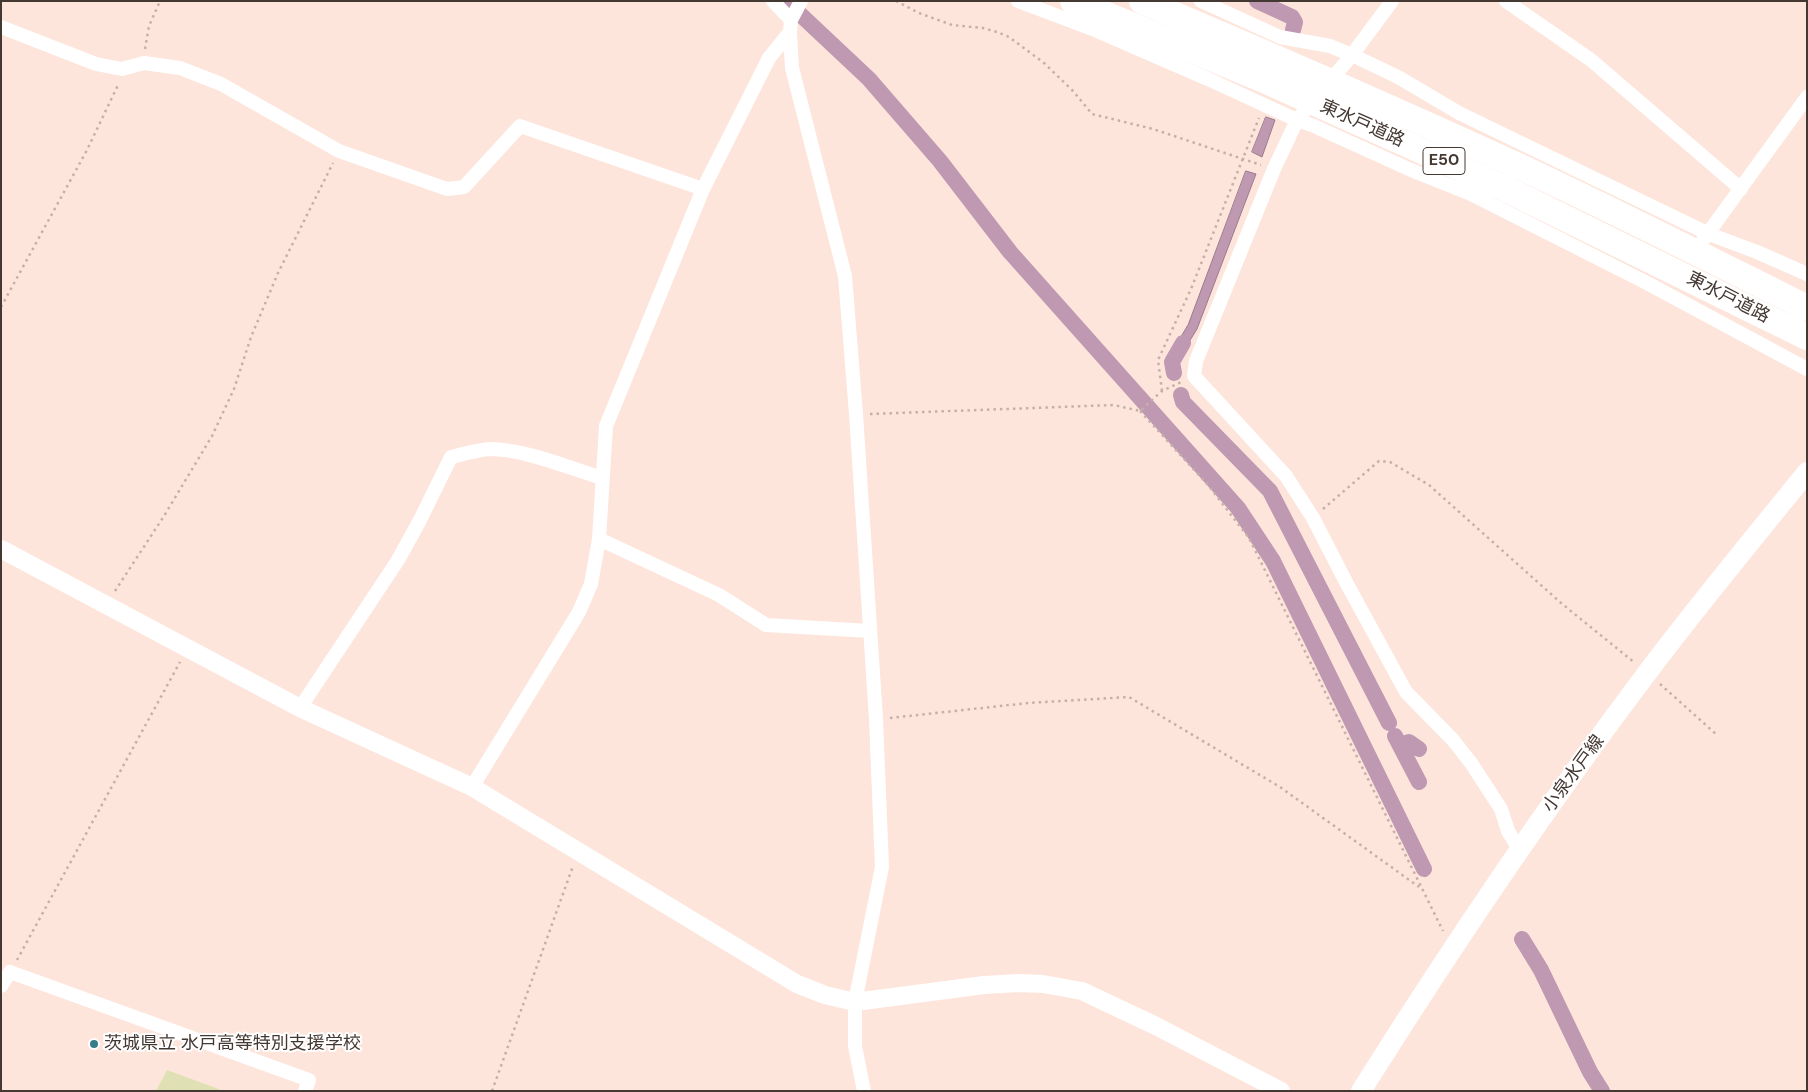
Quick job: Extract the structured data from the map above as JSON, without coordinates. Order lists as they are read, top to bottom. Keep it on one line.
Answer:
{"streets":{"highway":["東水戸道路","E50"],"main road":["小泉水戸線"]},"places":["茨城県立 水戸高等特別支援学校"]}
